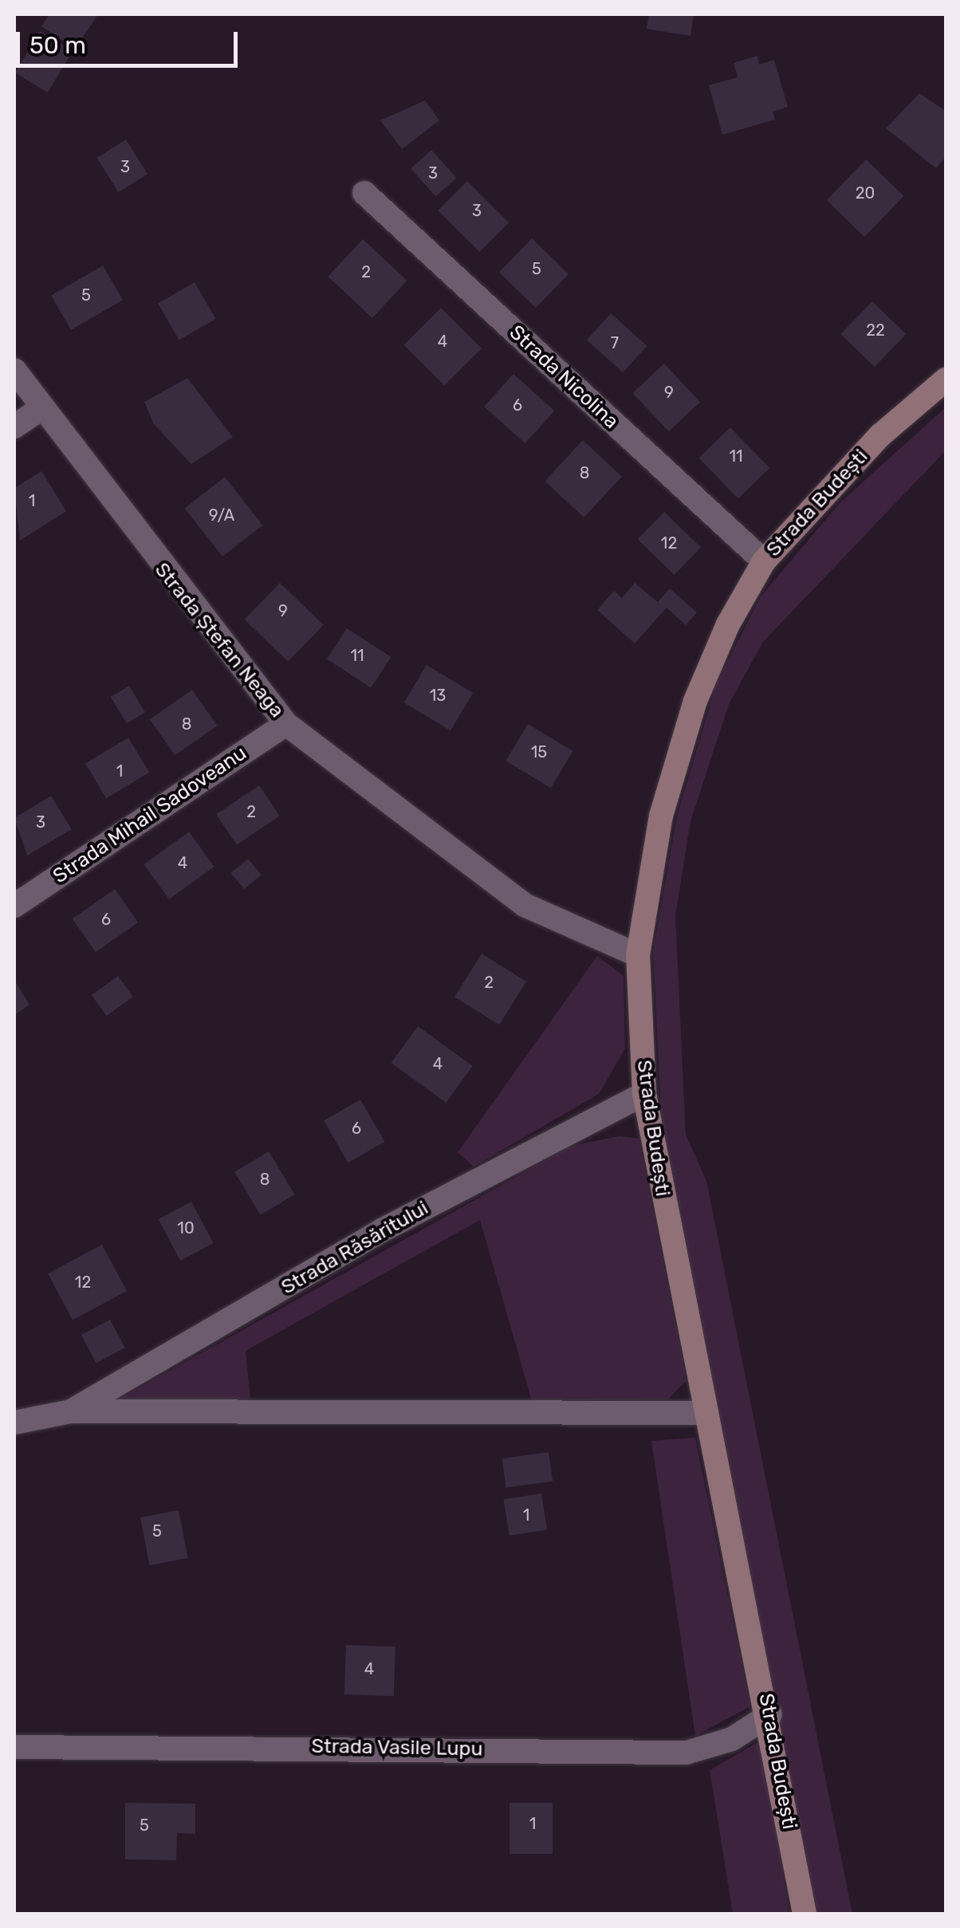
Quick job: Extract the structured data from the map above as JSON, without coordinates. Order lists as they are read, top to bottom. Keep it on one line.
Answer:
{"streets":{"street":["Strada Nicolina","Strada Budești","Strada Ștefan Neaga","Strada Mihail Sadoveanu","Strada Răsăritului","Strada Vasile Lupu"]},"crossings":[["Strada Nicolina","Strada Budești"],["Strada Budești","Strada Ștefan Neaga"],["Strada Budești","Strada Răsăritului"],["Strada Budești","Strada Vasile Lupu"],["Strada Ștefan Neaga","Strada Mihail Sadoveanu"]],"house_numbers":["3","3","20","3","5","2","5","22","4","7","9","6","11","8","1","9/A","12","9","11","13","8","15","1","2","3","4","6","2","4","6","8","10","12","1","5","4","1","5"],"scale_bar":"50 m"}
